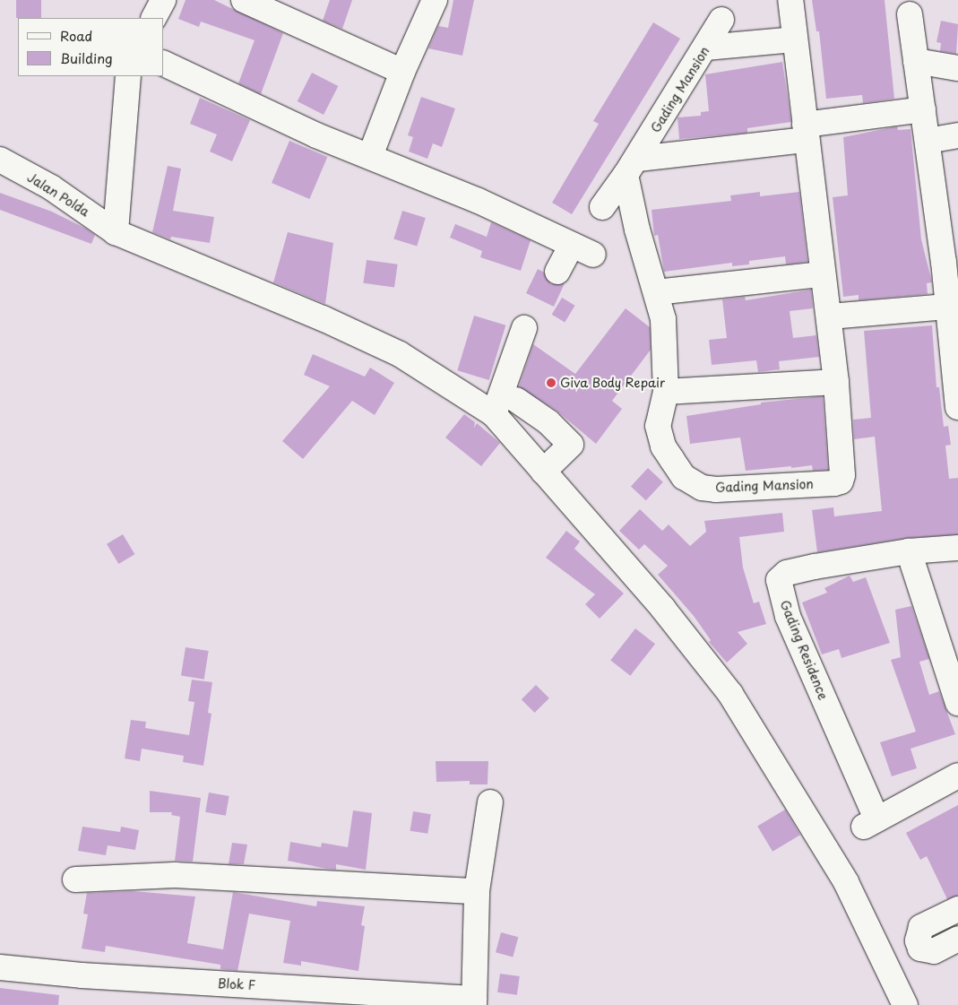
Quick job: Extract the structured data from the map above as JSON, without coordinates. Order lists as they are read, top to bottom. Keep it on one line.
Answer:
{"streets":{"street":["Gading Mansion","Jalan Polda","Gading Residence","Blok F"]},"places":["Giva Body Repair"],"legend":["Road","Building"]}
